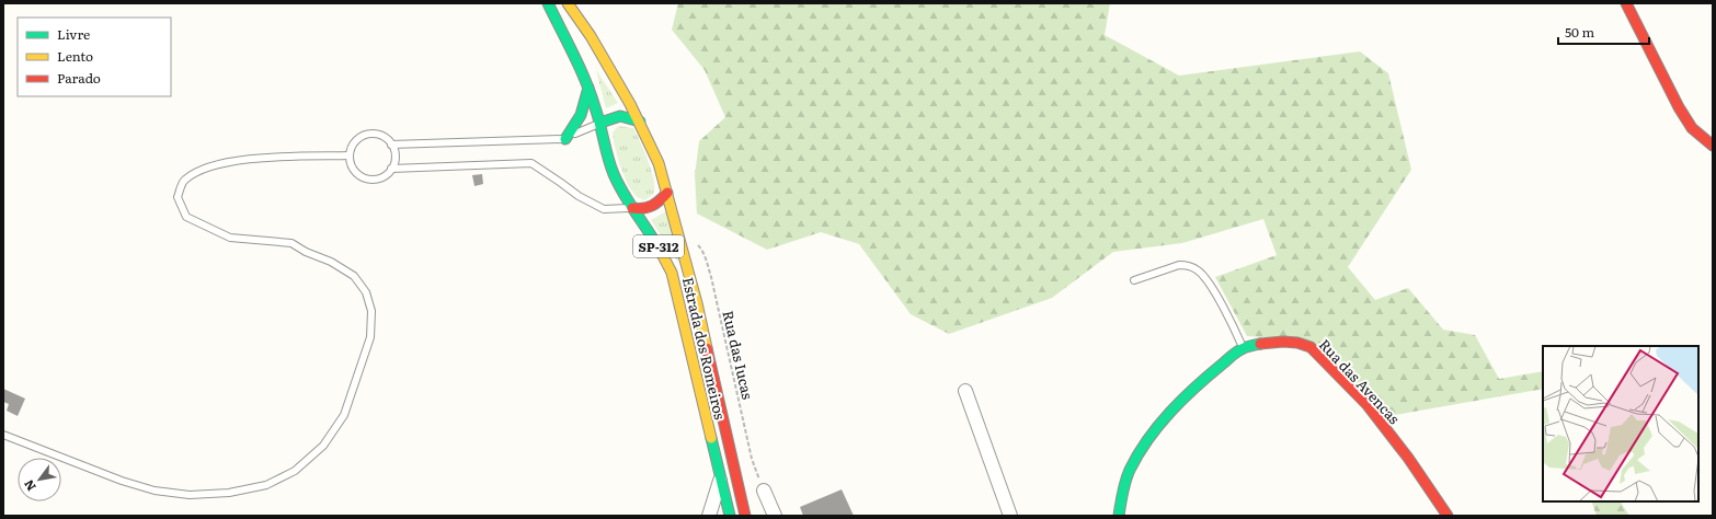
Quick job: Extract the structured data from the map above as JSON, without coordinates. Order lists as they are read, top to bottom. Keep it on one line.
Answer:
{"streets":{"main road":["SP-312","Estrada dos Romeiros","Rua das Avencas"],"path":["Rua das Iucas"]},"legend":["Livre","Lento","Parado"],"scale_bar":"50 m","north":"bottom left"}
